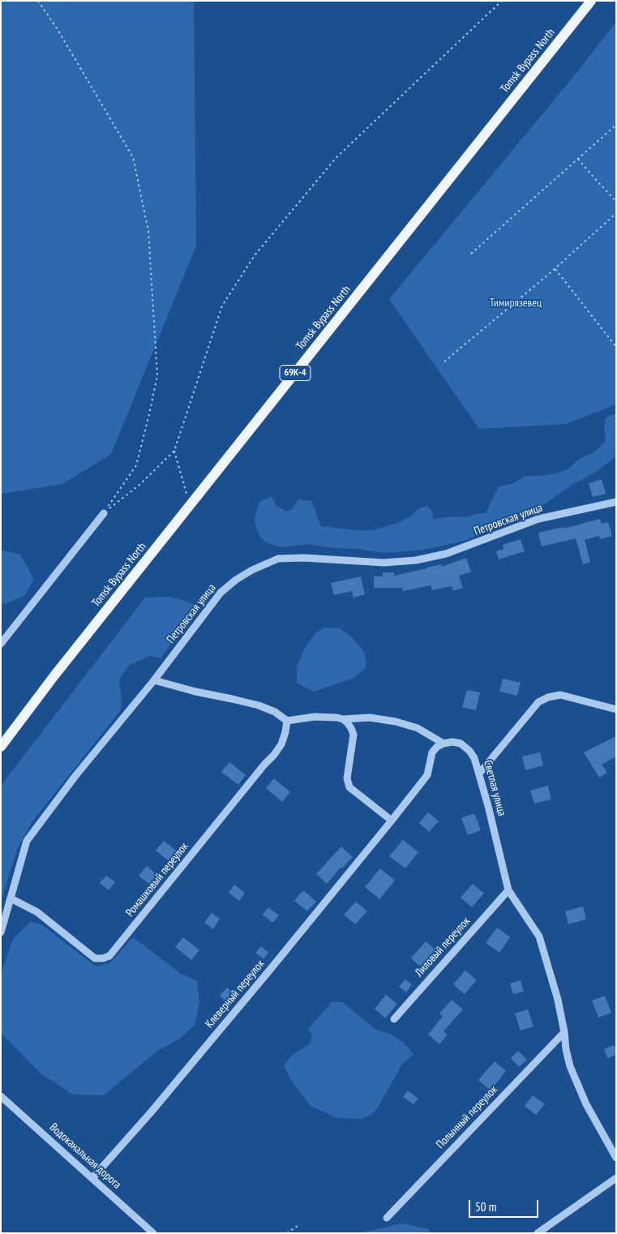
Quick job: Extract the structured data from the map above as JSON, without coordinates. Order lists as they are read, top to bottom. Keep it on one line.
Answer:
{"streets":{"main road":["Tomsk Bypass North","69К-4"],"street":["Петровская улица","Светлая улица","Ромашковый переулок","Лиловый переулок","Клеверный переулок","Полынный переулок","Водоканальная дорога"]},"crossings":[["Петровская улица","Ромашковый переулок"],["Светлая улица","Лиловый переулок"],["Светлая улица","Полынный переулок"],["Клеверный переулок","Водоканальная дорога"]],"parks":["Тимирязевец"],"scale_bar":"50 m"}
